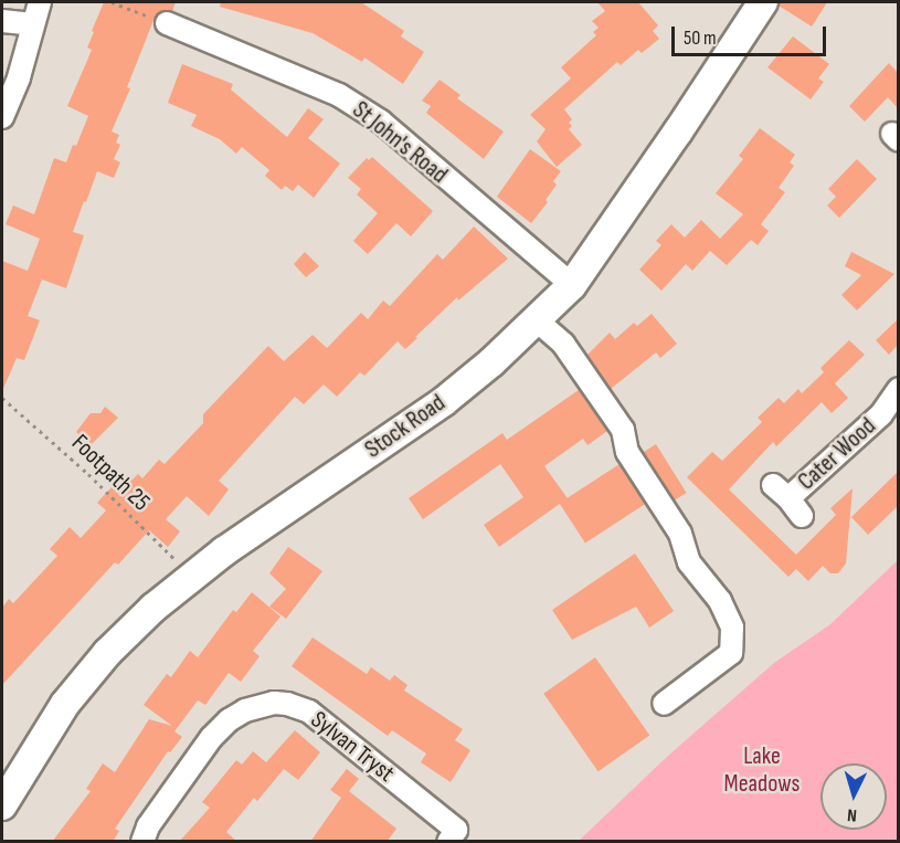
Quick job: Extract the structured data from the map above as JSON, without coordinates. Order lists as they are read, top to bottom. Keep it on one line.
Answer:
{"streets":{"main road":["Stock Road"],"street":["St John's Road","Cater Wood","Sylvan Tryst"],"path":["Footpath 25"]},"crossings":[["St John's Road","Stock Road"],["Stock Road","Footpath 25"]],"parks":["Lake Meadows"],"scale_bar":"50 m","north":"bottom"}
